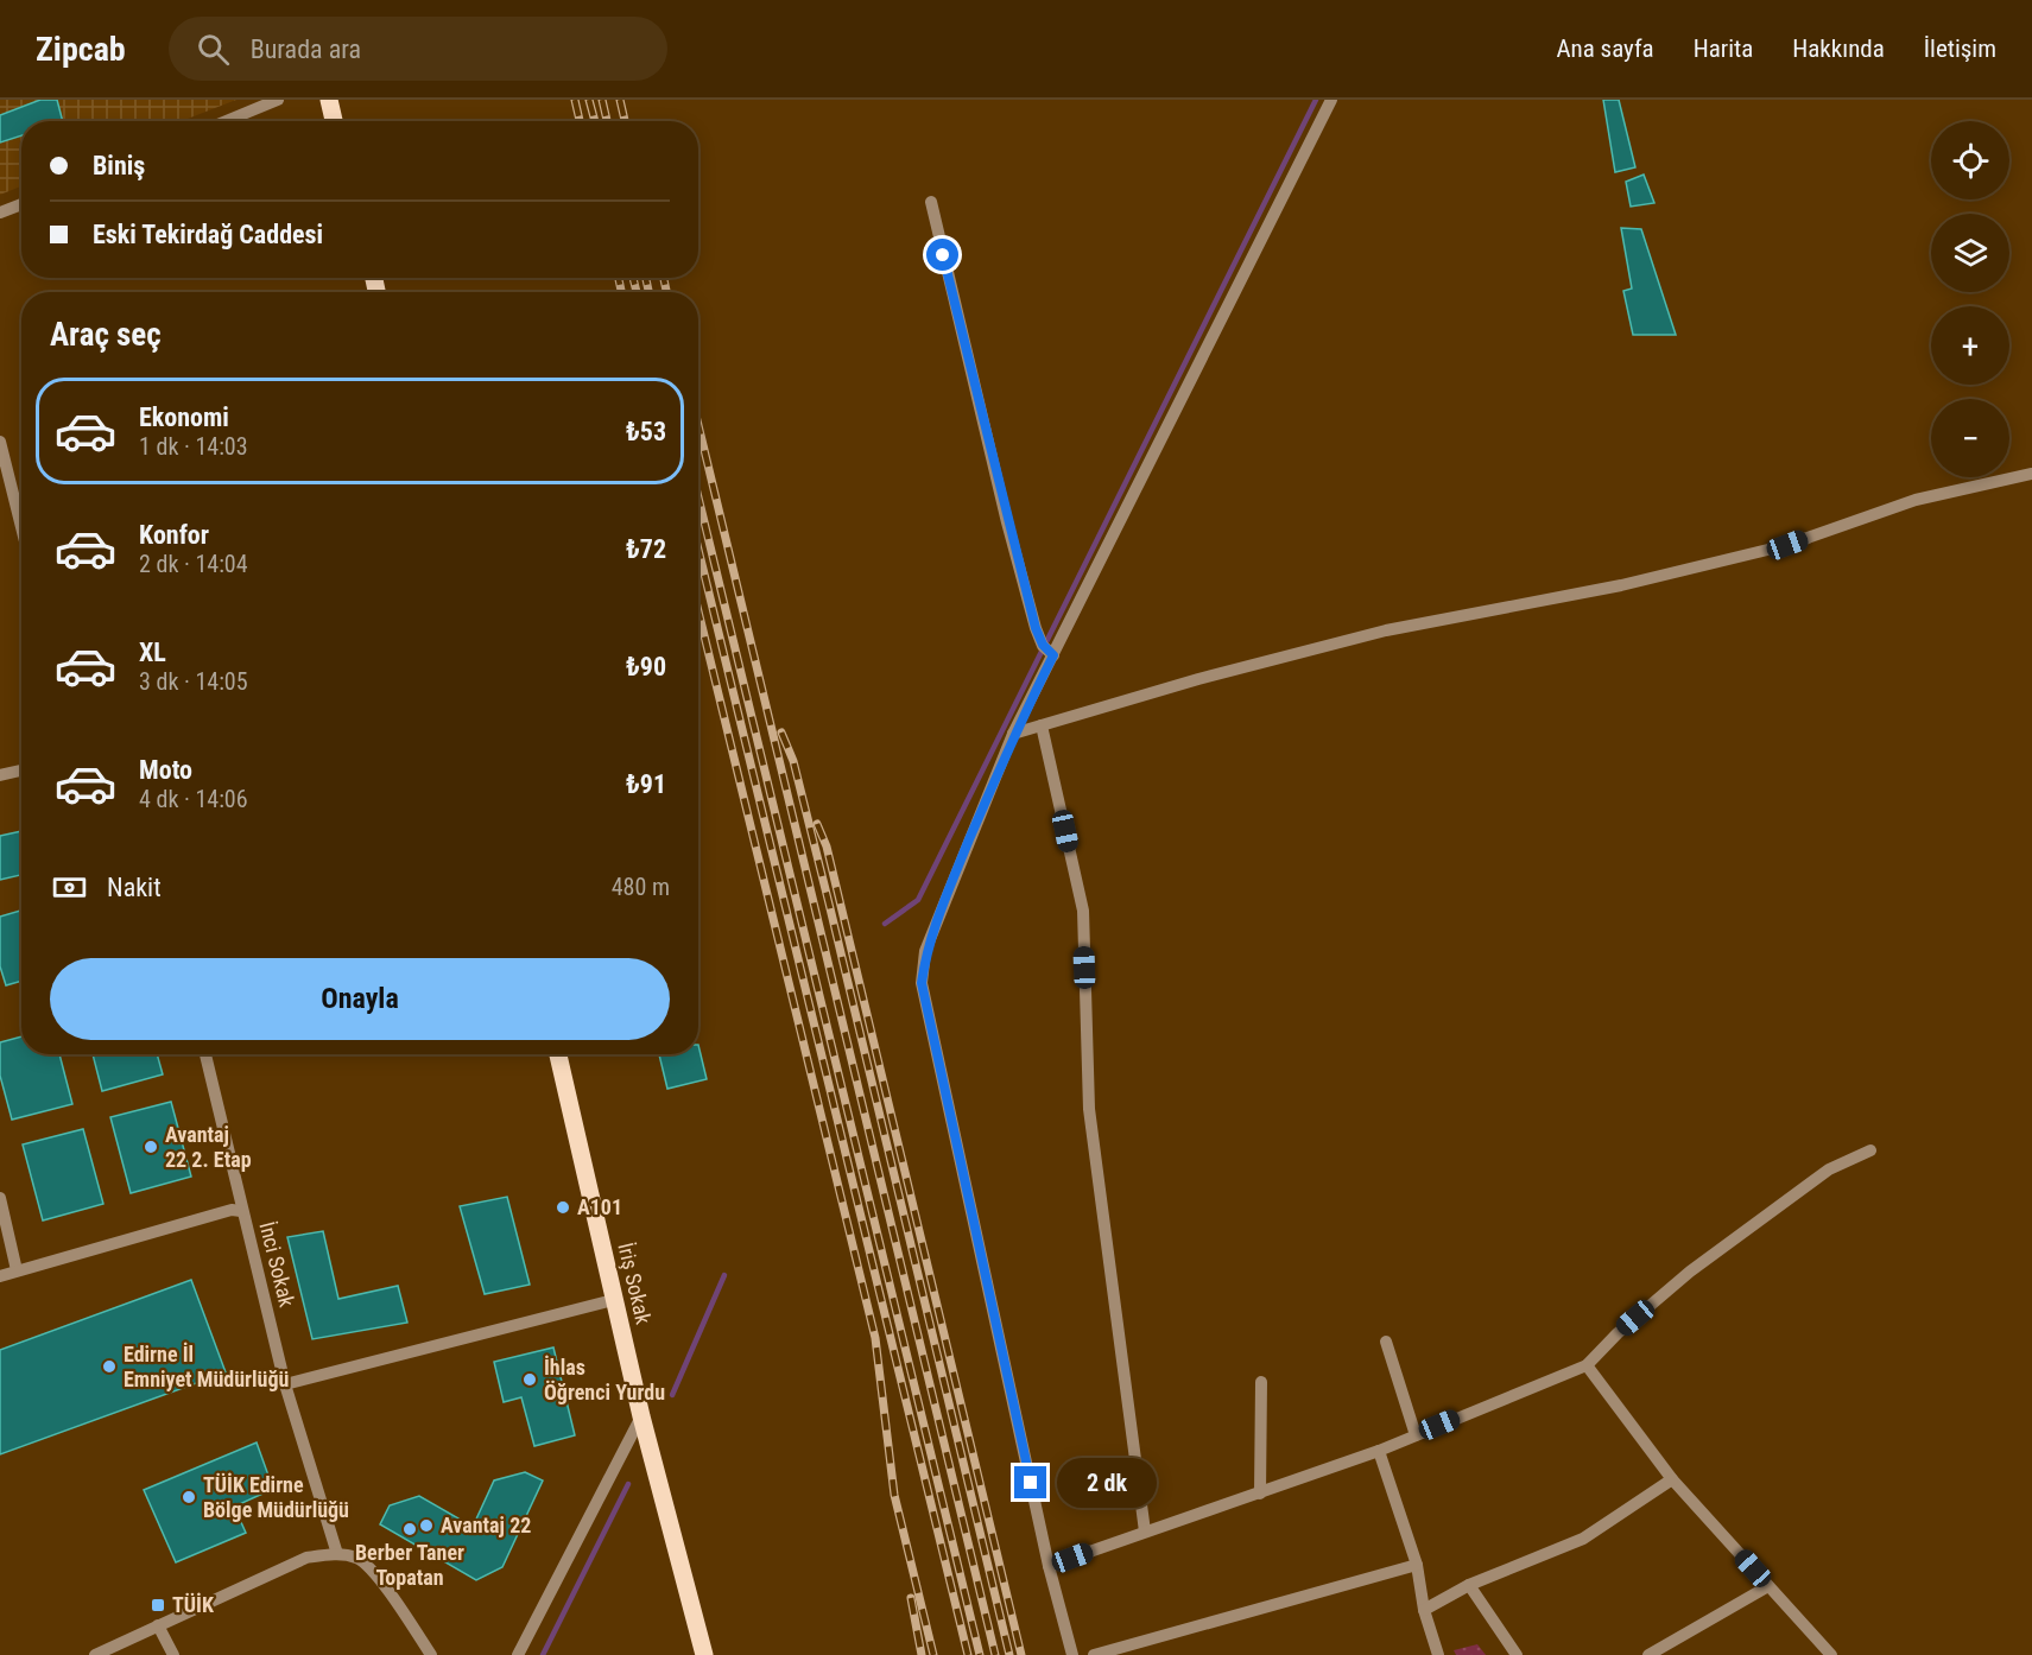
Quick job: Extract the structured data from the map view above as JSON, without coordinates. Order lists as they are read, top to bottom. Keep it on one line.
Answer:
{"streets":{"main road":["İriş Sokak"],"street":["İnci Sokak"]},"places":{"other":["Avantaj 22 2. Etap","A101","Edirne İl Emniyet Müdürlüğü","İhlas Öğrenci Yurdu","TÜİK Edirne Bölge Müdürlüğü","Avantaj 22","Berber Taner Topatan"],"transit":["TÜİK"]},"page":{"header":"Zipcab","search":"Burada ara","nav":["Ana sayfa","Harita","Hakkında","İletişim"],"map_buttons":["+","−"],"banner":["Biniş","Eski Tekirdağ Caddesi"],"heading":"Araç seç","list":[{"name":"Ekonomi","note":"1 dk · 14:03","value":"₺53"},{"name":"Konfor","note":"2 dk · 14:04","value":"₺72"},{"name":"XL","note":"3 dk · 14:05","value":"₺90"},{"name":"Moto","note":"4 dk · 14:06","value":"₺91"}],"pay":["Nakit","480 m"],"buttons":"Onayla","bubble":"2 dk"}}
